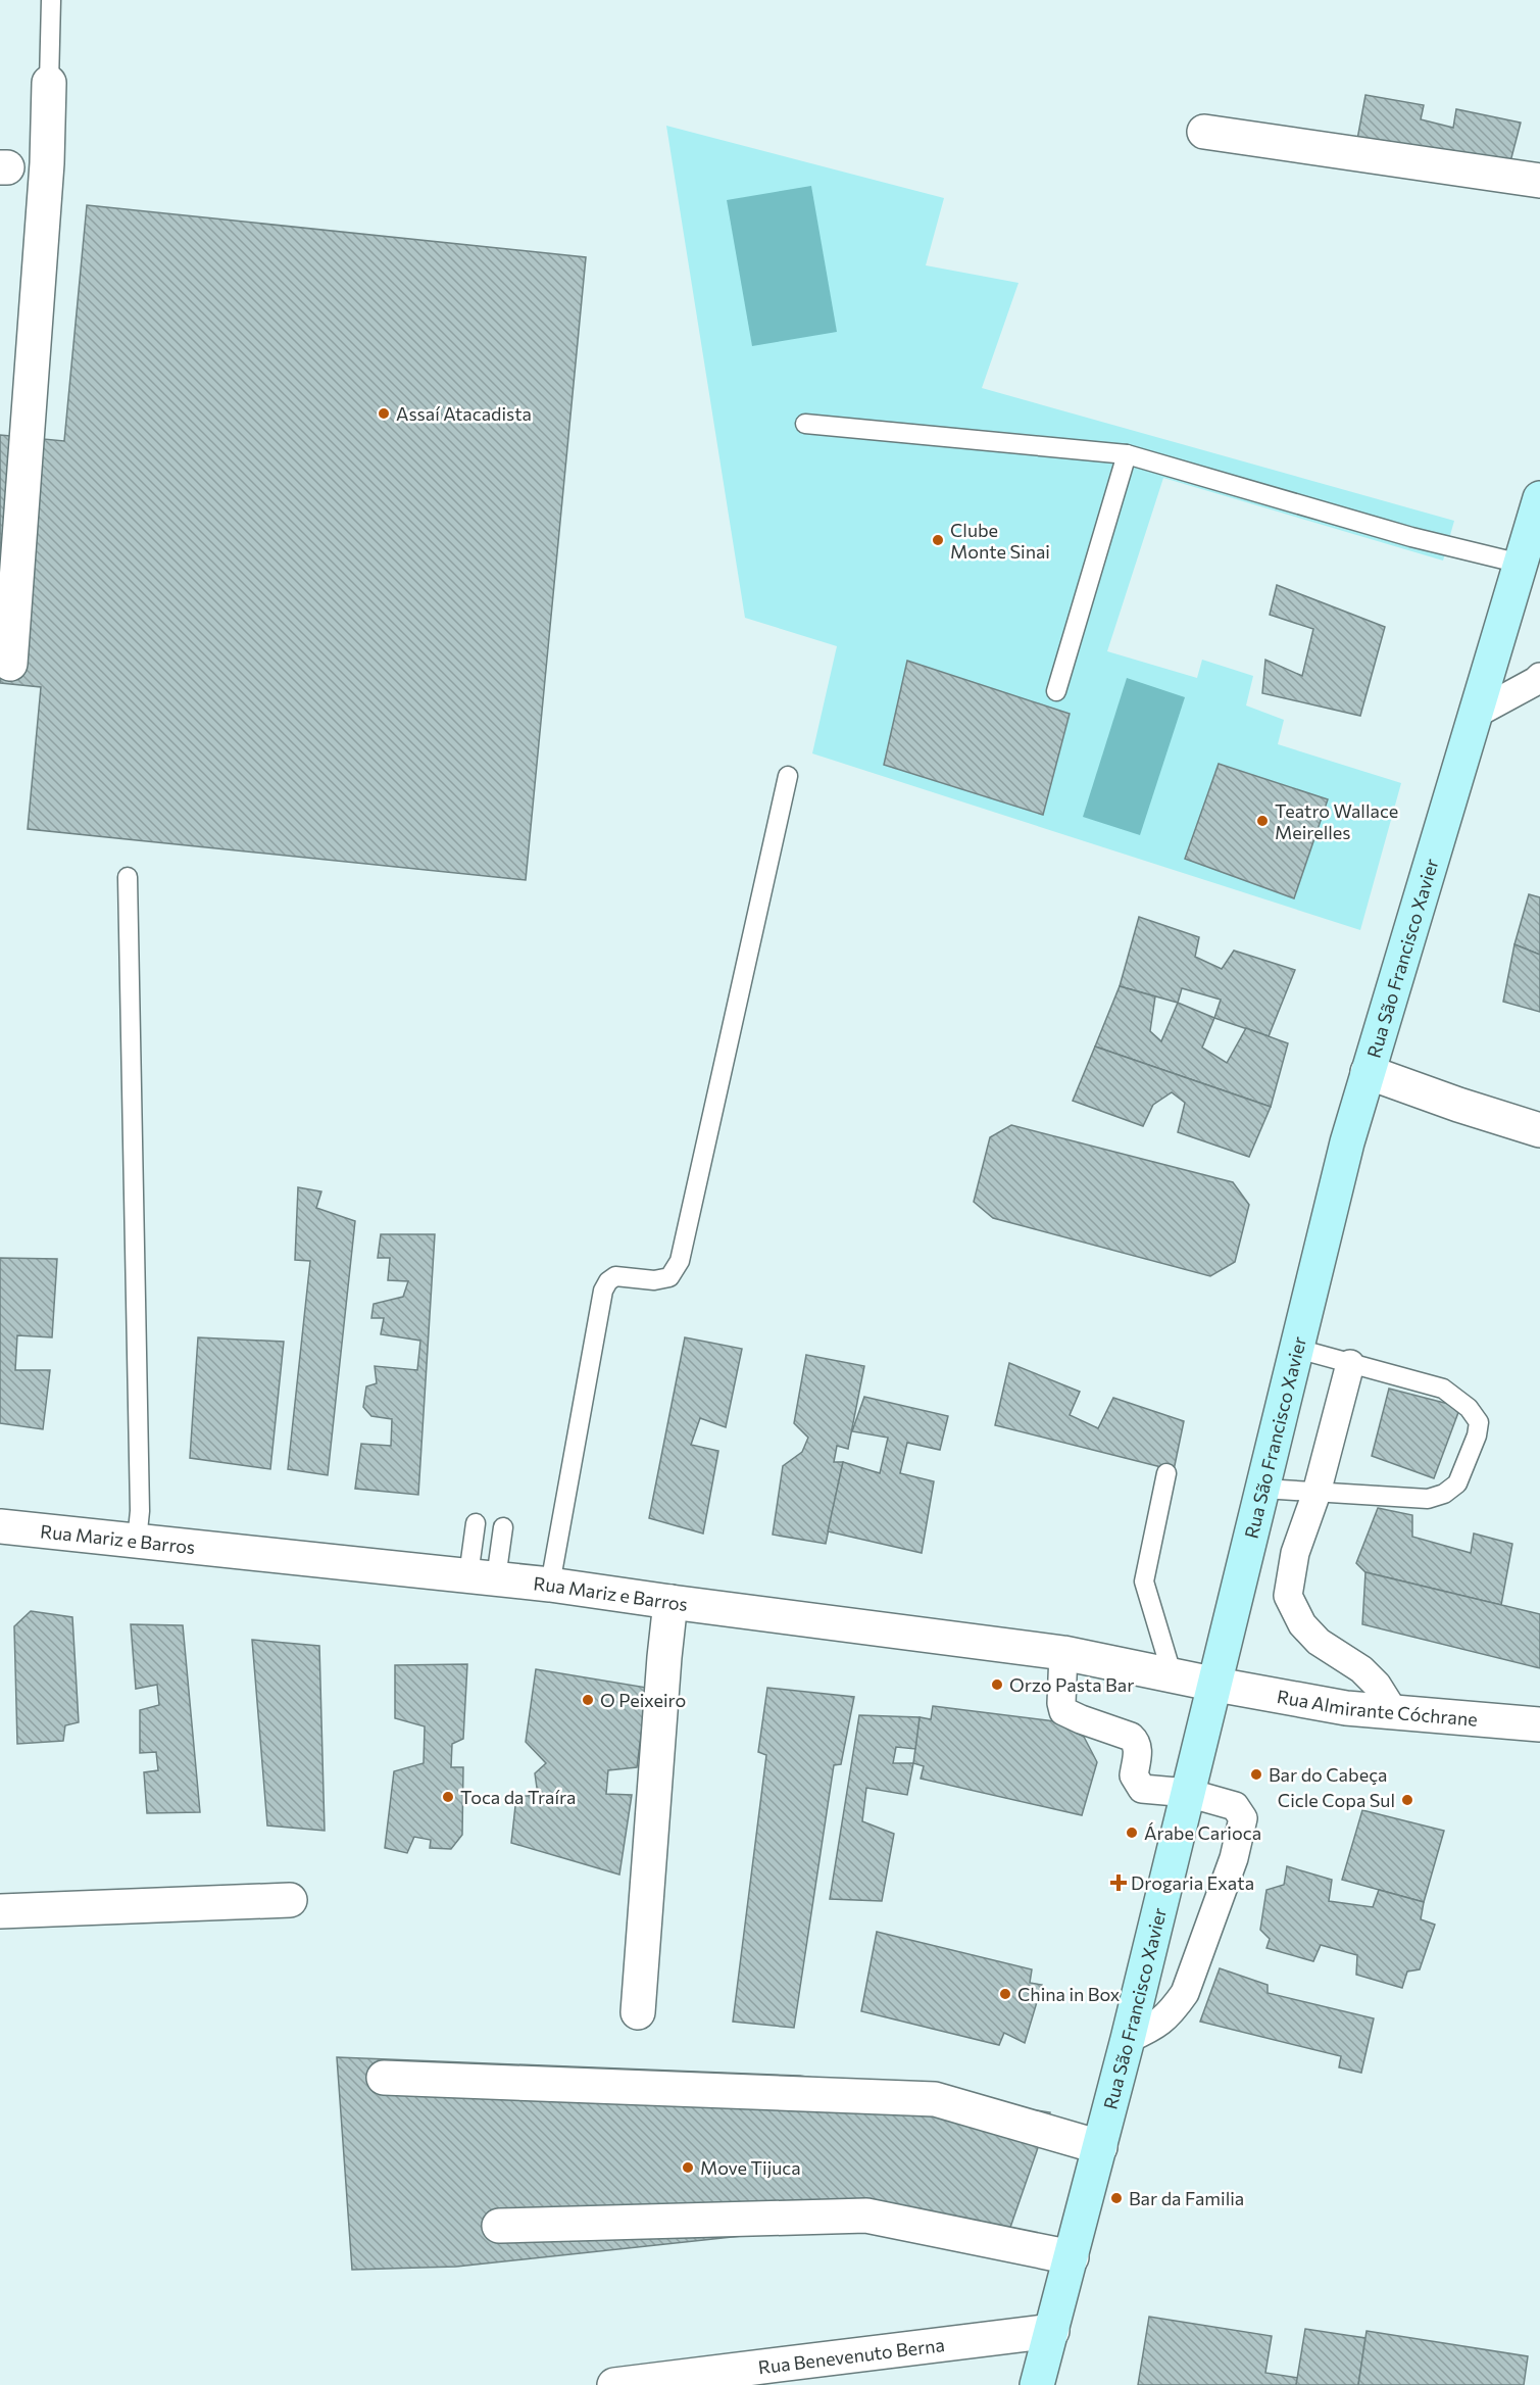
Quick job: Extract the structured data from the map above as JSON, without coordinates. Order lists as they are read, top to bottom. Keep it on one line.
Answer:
{"streets":{"main road":["Rua São Francisco Xavier"],"street":["Rua Mariz e Barros","Rua Almirante Cóchrane","Rua Benevenuto Berna"]},"crossings":[["Rua São Francisco Xavier","Rua Mariz e Barros"],["Rua São Francisco Xavier","Rua Almirante Cóchrane"],["Rua São Francisco Xavier","Rua Benevenuto Berna"],["Rua Mariz e Barros","Rua Almirante Cóchrane"]],"places":{"other":["Assaí Atacadista","Clube Monte Sinai","Teatro Wallace Meirelles","Orzo Pasta Bar","O Peixeiro","Bar do Cabeça","Toca da Traíra","Cicle Copa Sul","Árabe Carioca","China in Box","Move Tijuca","Bar da Familia"],"health":["Drogaria Exata"]}}
